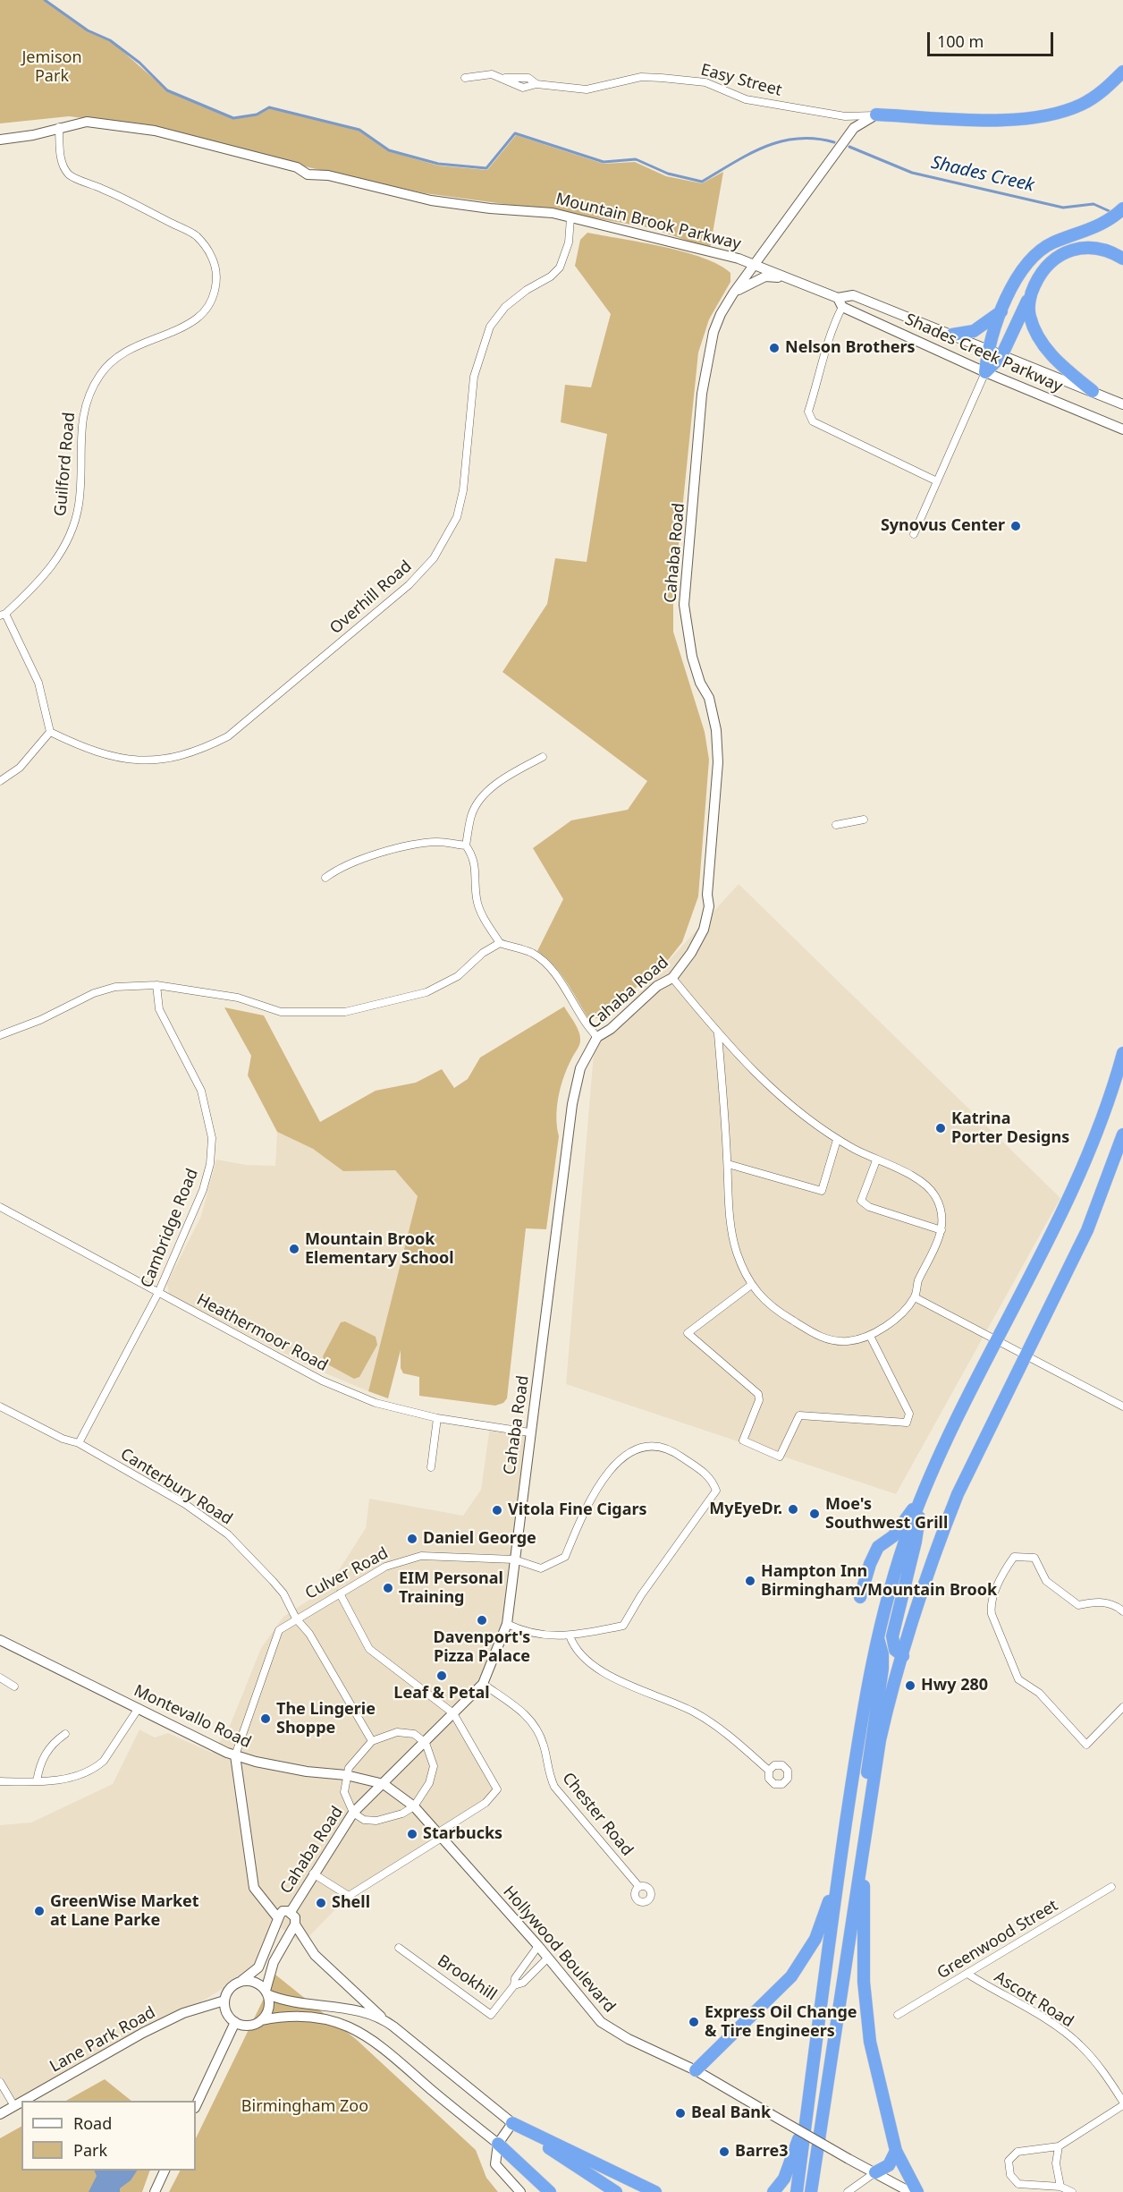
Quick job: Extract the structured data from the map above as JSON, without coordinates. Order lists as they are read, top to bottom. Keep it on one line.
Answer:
{"streets":{"street":["Easy Street","Mountain Brook Parkway","Shades Creek Parkway","Guilford Road","Cahaba Road","Overhill Road","Cambridge Road","Heathermoor Road","Canterbury Road","Culver Road","Montevallo Road","Chester Road","Greenwood Street","Hollywood Boulevard","Brookhill","Ascott Road","Lane Park Road"]},"crossings":[["Easy Street","Cahaba Road"],["Mountain Brook Parkway","Shades Creek Parkway"],["Mountain Brook Parkway","Guilford Road"],["Mountain Brook Parkway","Cahaba Road"],["Mountain Brook Parkway","Overhill Road"],["Shades Creek Parkway","Cahaba Road"],["Guilford Road","Overhill Road"],["Cahaba Road","Heathermoor Road"],["Cahaba Road","Culver Road"],["Cahaba Road","Montevallo Road"],["Cahaba Road","Chester Road"],["Cahaba Road","Hollywood Boulevard"],["Cahaba Road","Lane Park Road"],["Cambridge Road","Heathermoor Road"],["Cambridge Road","Canterbury Road"],["Canterbury Road","Culver Road"],["Culver Road","Montevallo Road"],["Montevallo Road","Hollywood Boulevard"],["Greenwood Street","Ascott Road"],["Hollywood Boulevard","Brookhill"]],"water":["Shades Creek"],"parks":["Jemison Park","Birmingham Zoo"],"places":["Nelson Brothers","Synovus Center","Katrina Porter Designs","Mountain Brook Elementary School","MyEyeDr.","Vitola Fine Cigars","Moe's Southwest Grill","Daniel George","Hampton Inn Birmingham/Mountain Brook","EIM Personal Training","Davenport's Pizza Palace","Leaf & Petal","Hwy 280","The Lingerie Shoppe","Starbucks","Shell","GreenWise Market at Lane Parke","Express Oil Change & Tire Engineers","Beal Bank","Barre3"],"legend":["Road","Park"],"scale_bar":"100 m"}
